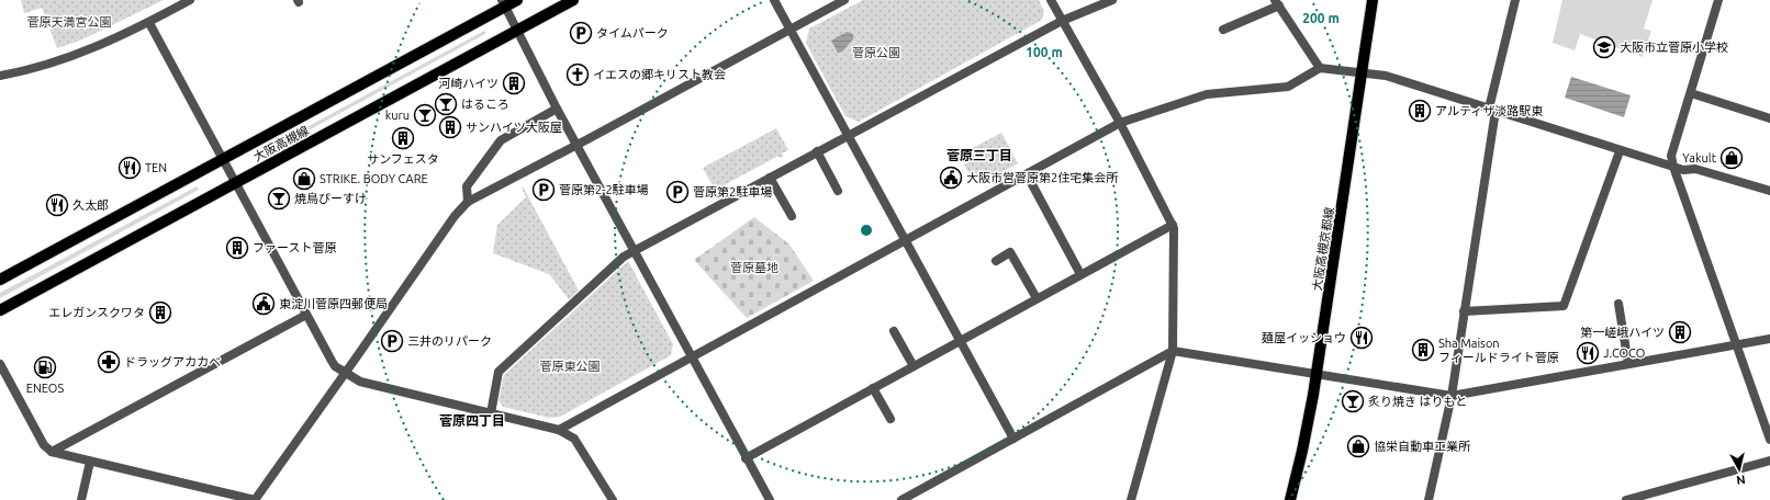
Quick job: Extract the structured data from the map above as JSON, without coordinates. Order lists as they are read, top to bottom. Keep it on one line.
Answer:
{"streets":{"main road":["大阪高槻線","大阪高槻京都線"]},"districts":["菅原三丁目","菅原四丁目"],"parks":["菅原天満宮公園","菅原公園","菅原墓地","菅原東公園"],"places":{"parking":["タイムパーク","菅原第2-2駐車場","菅原第2駐車場","三井のリパーク"],"school or university":["大阪市立菅原小学校"],"church":["イエスの郷キリスト教会"],"building":["河崎ハイツ","アルティザ淡路駅東","サンハイツ大阪屋","サンフェスタ","ファースト菅原","エレガンスクワタ","第一嵯峨ハイツ","Sha Maison フィールドライト菅原"],"bar":["はるころ","kuru","焼鳥ぴーすけ","炙り焼き はりもと"],"shop":["Yakult","STRIKE. BODY CARE","協栄自動車工業所"],"restaurant":["TEN","久太郎","麺屋イッショウ","J.COCO"],"public building":["大阪市営菅原第2住宅集会所","東淀川菅原四郵便局"],"pharmacy":["ドラッグアカカベ"],"fuel station":["ENEOS"]},"north":"bottom","rings":["200 m","100 m"]}
